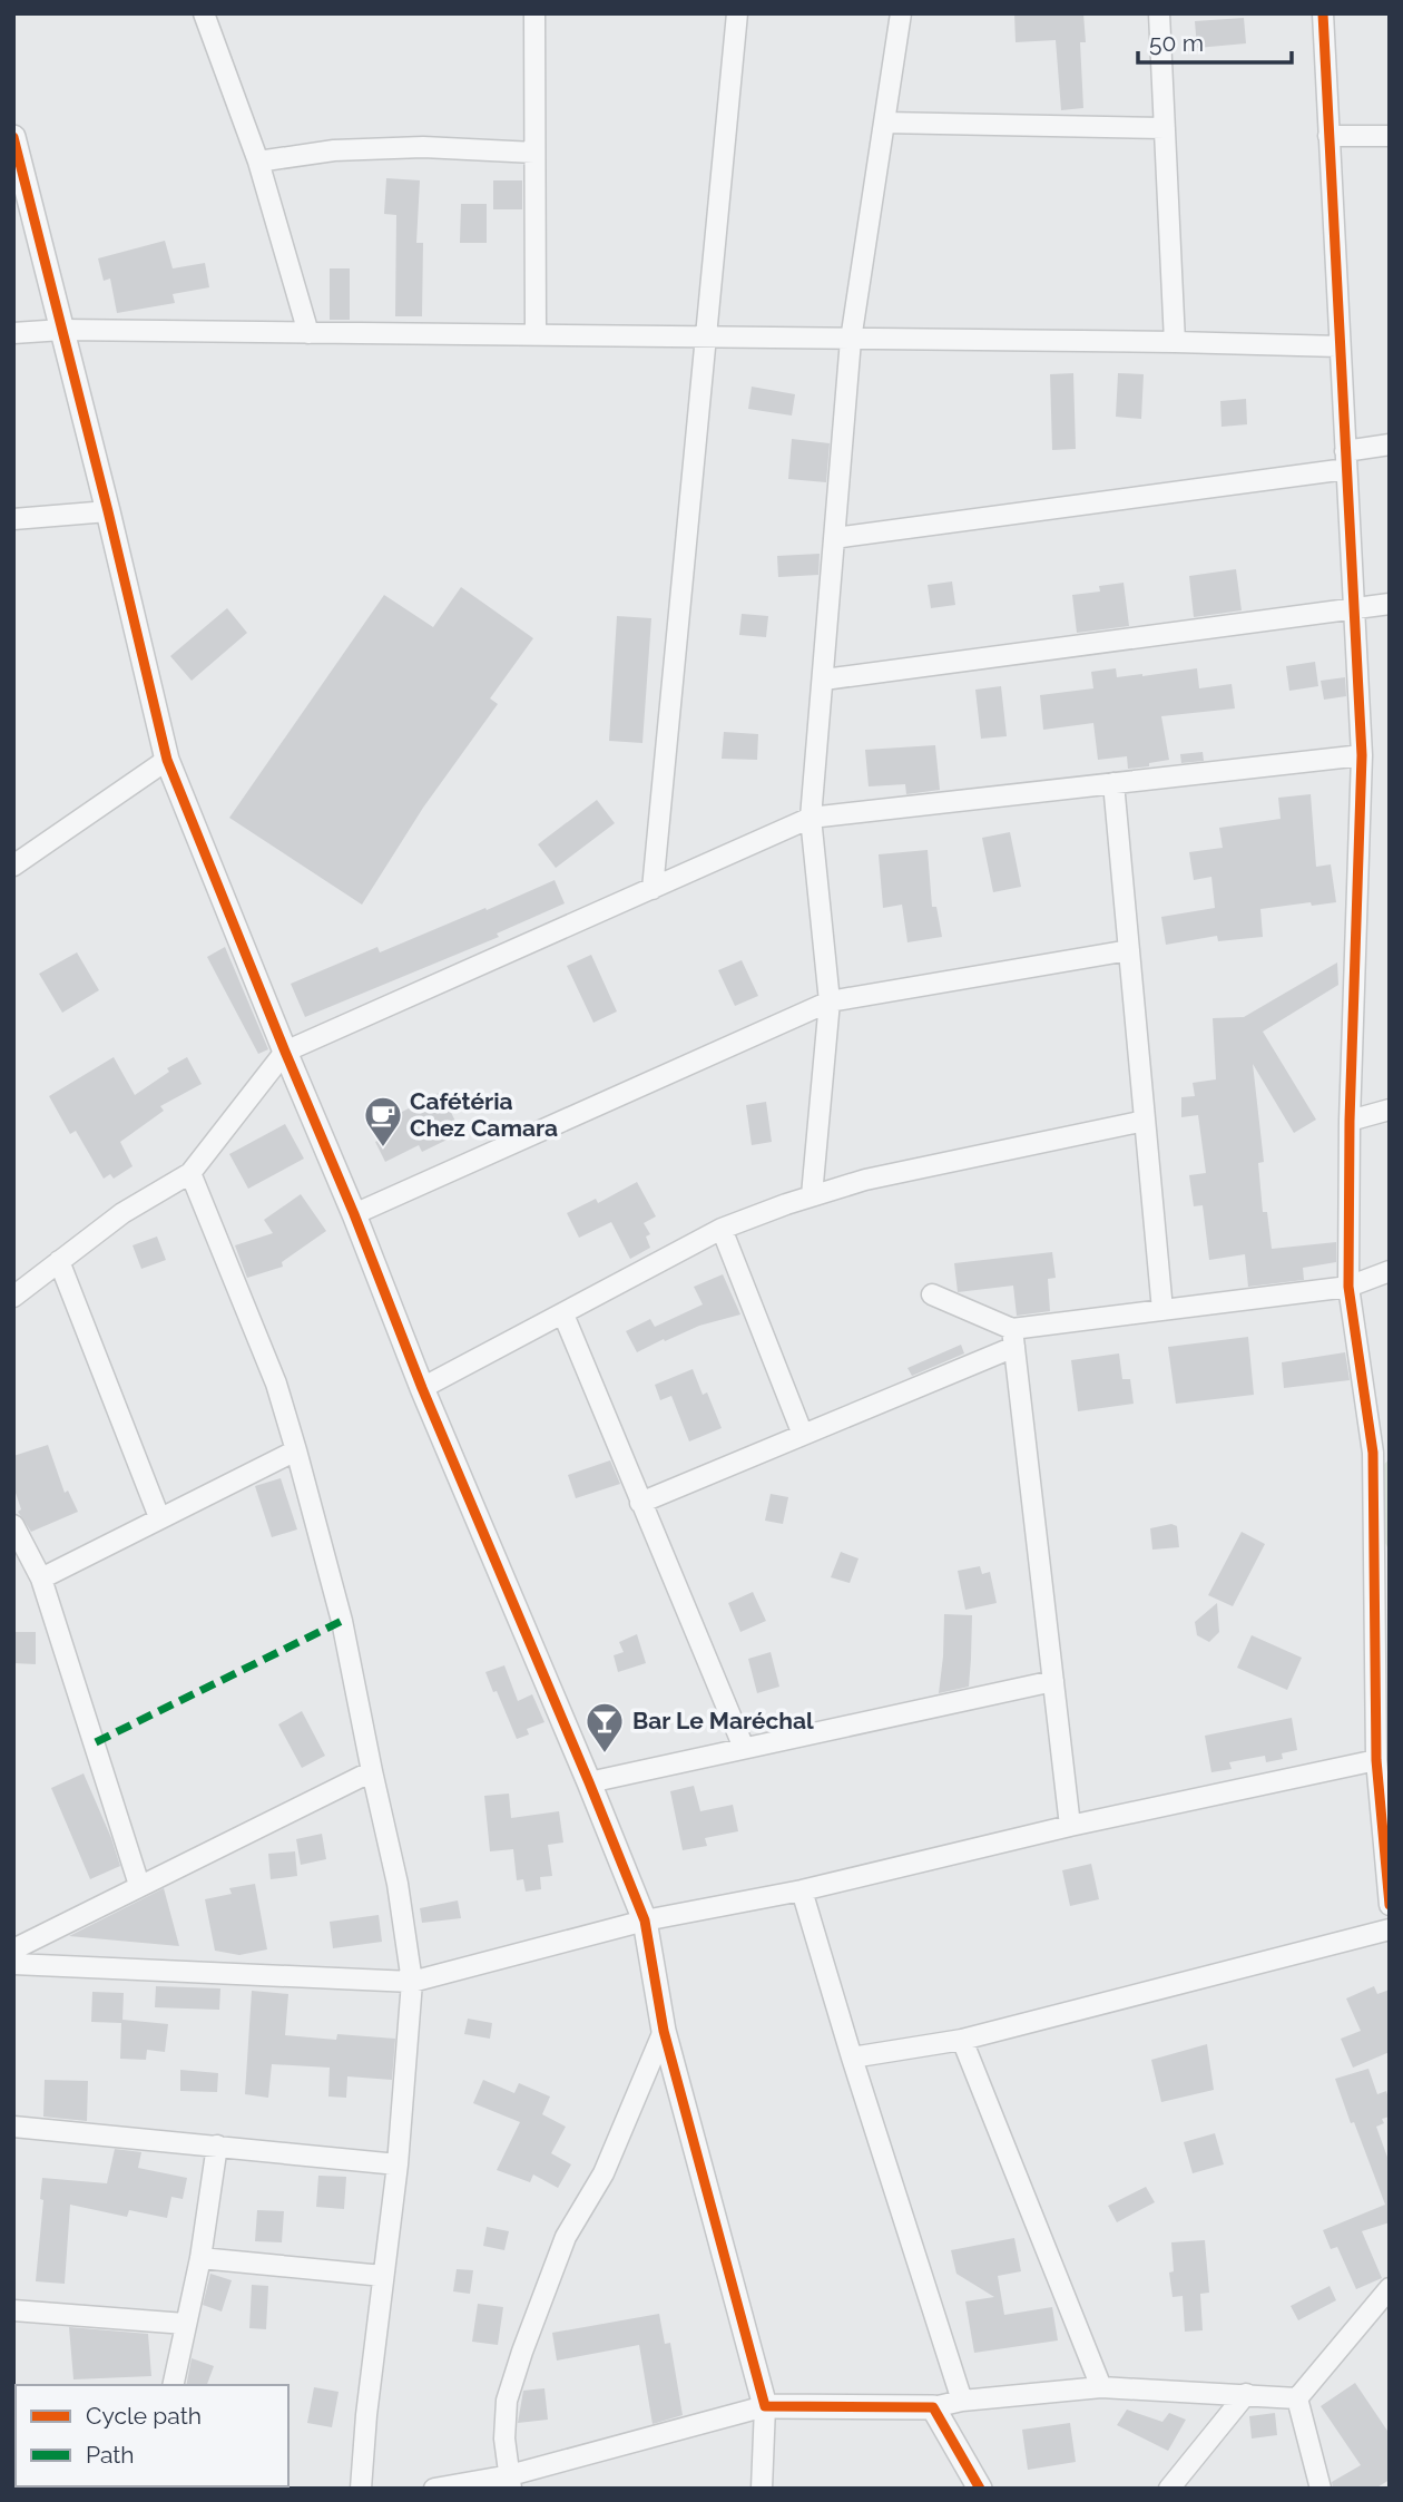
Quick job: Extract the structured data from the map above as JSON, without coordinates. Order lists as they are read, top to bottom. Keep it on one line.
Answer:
{"places":{"cafe":["Cafétéria Chez Camara"],"bar":["Bar Le Maréchal"]},"legend":["Cycle path","Path"],"scale_bar":"50 m"}
